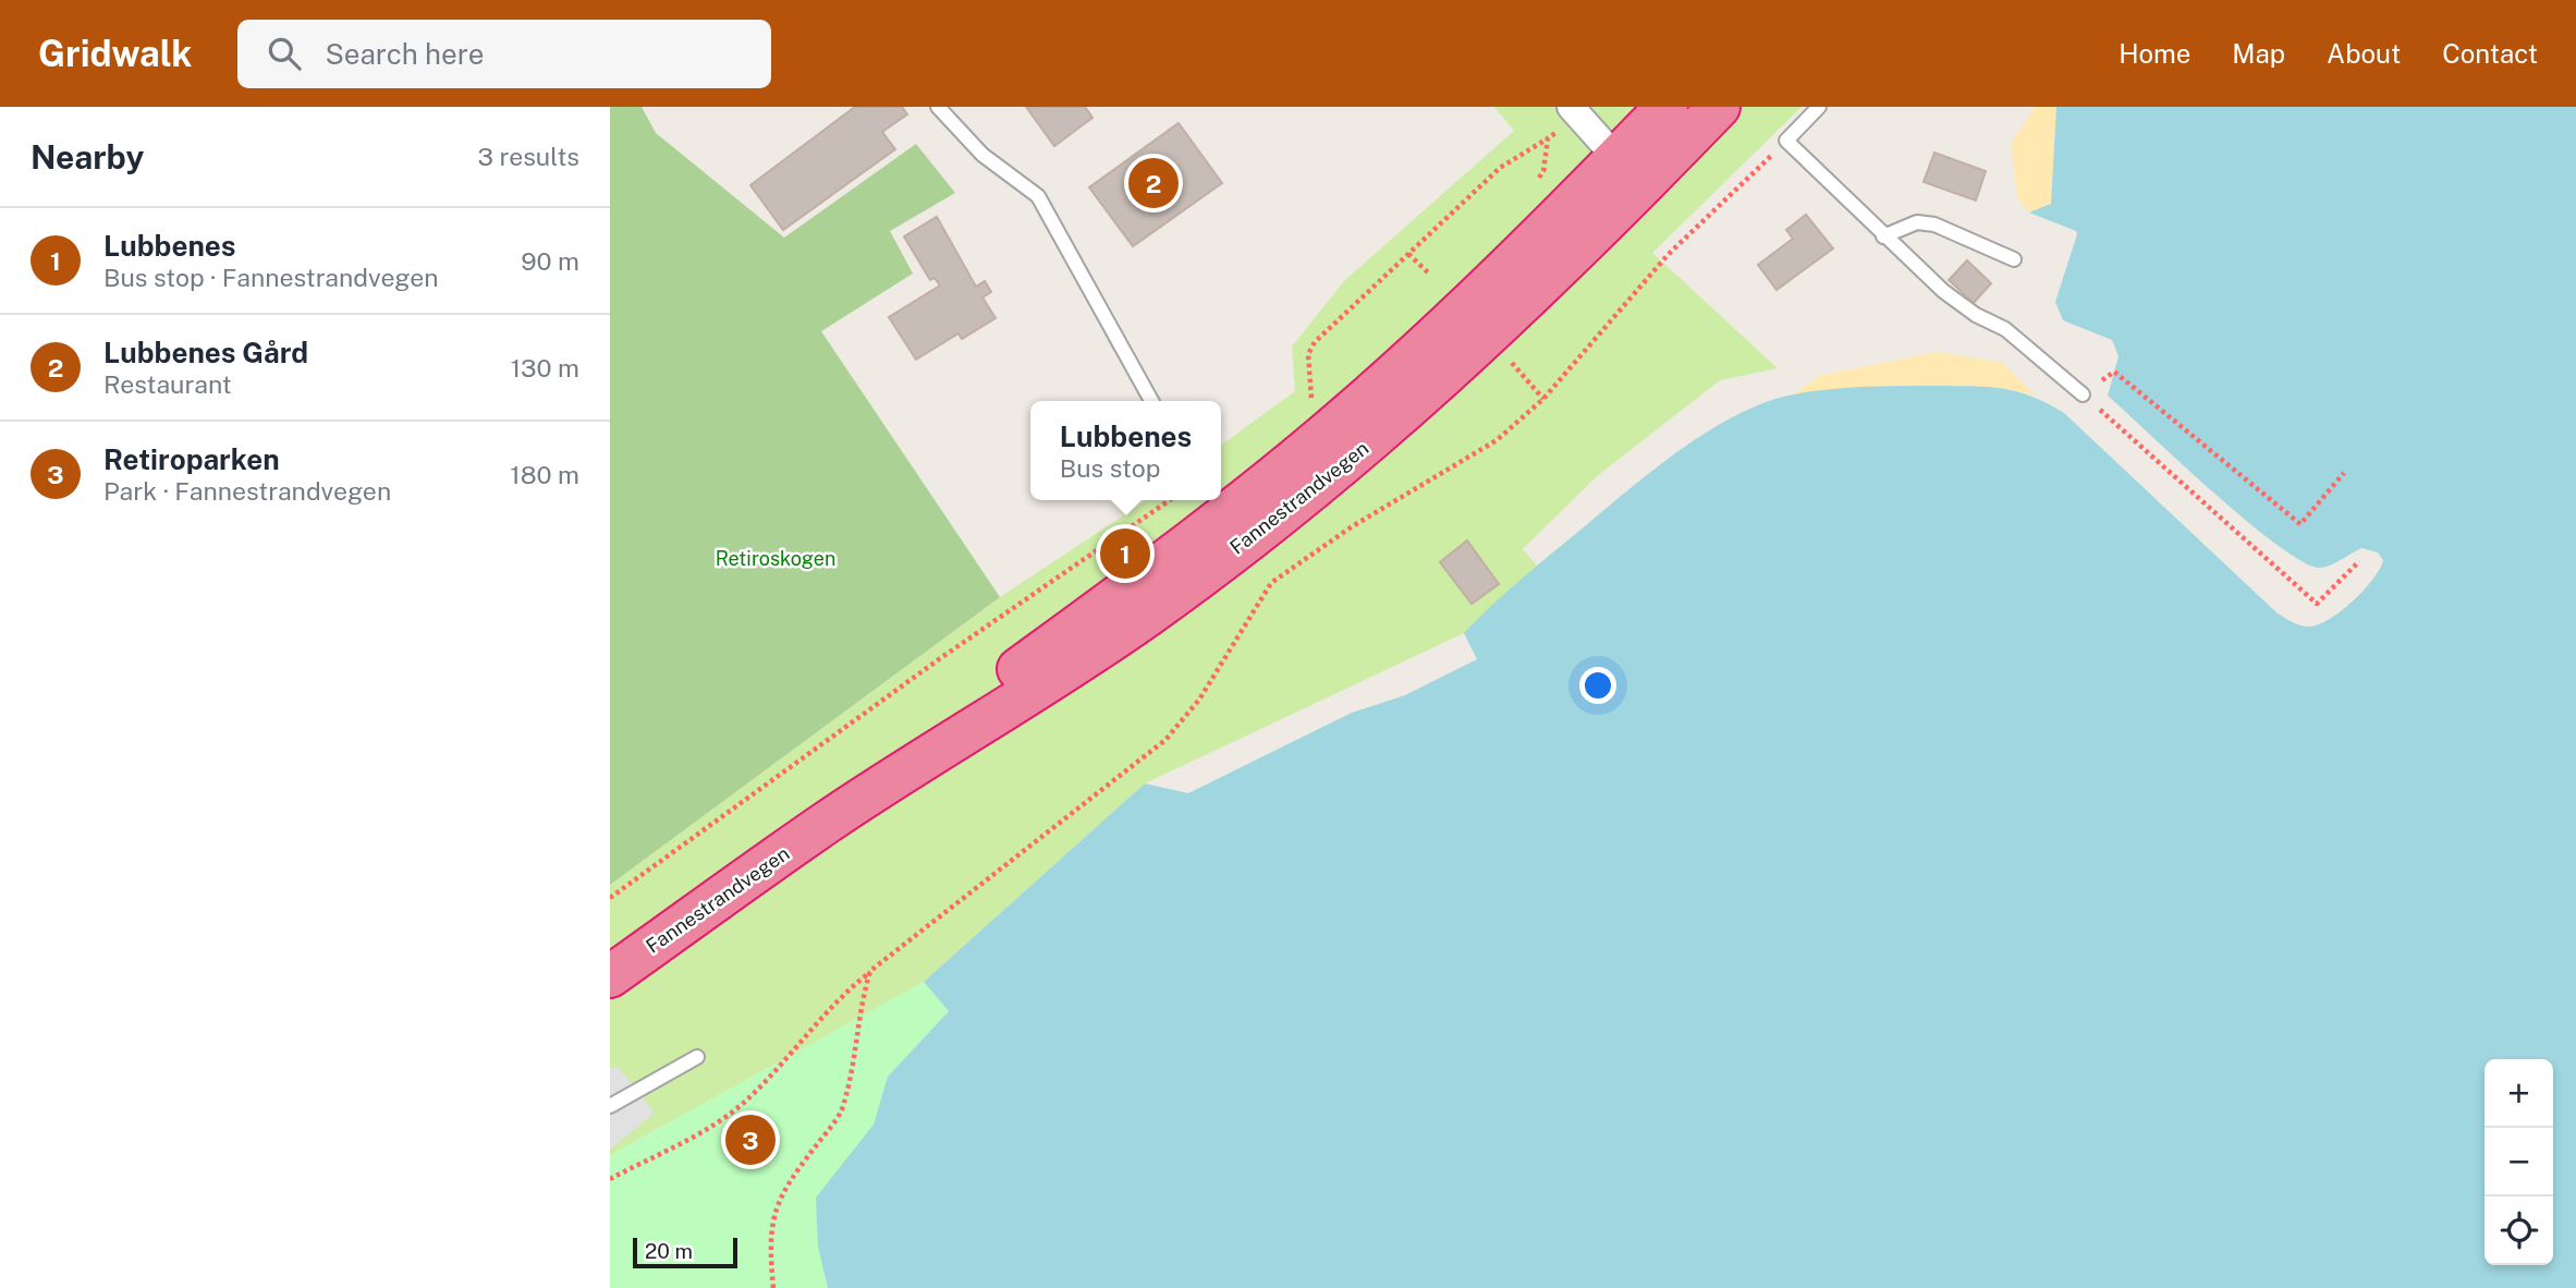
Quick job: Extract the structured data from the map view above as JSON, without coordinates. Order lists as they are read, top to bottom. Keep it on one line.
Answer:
{"streets":{"highway":["Fannestrandvegen"]},"parks":["Retiroskogen"],"scale_bar":"20 m","page":{"header":"Gridwalk","search":"Search here","nav":["Home","Map","About","Contact"],"heading":["Nearby","3 results"],"pins":["2","1","3"],"list":[{"mark":"1","name":"Lubbenes","note":"Bus stop · Fannestrandvegen","value":"90 m"},{"mark":"2","name":"Lubbenes Gård","note":"Restaurant","value":"130 m"},{"mark":"3","name":"Retiroparken","note":"Park · Fannestrandvegen","value":"180 m"}],"popup":["Lubbenes","Bus stop"],"map_buttons":["+","−"],"scale":"20 m"}}
